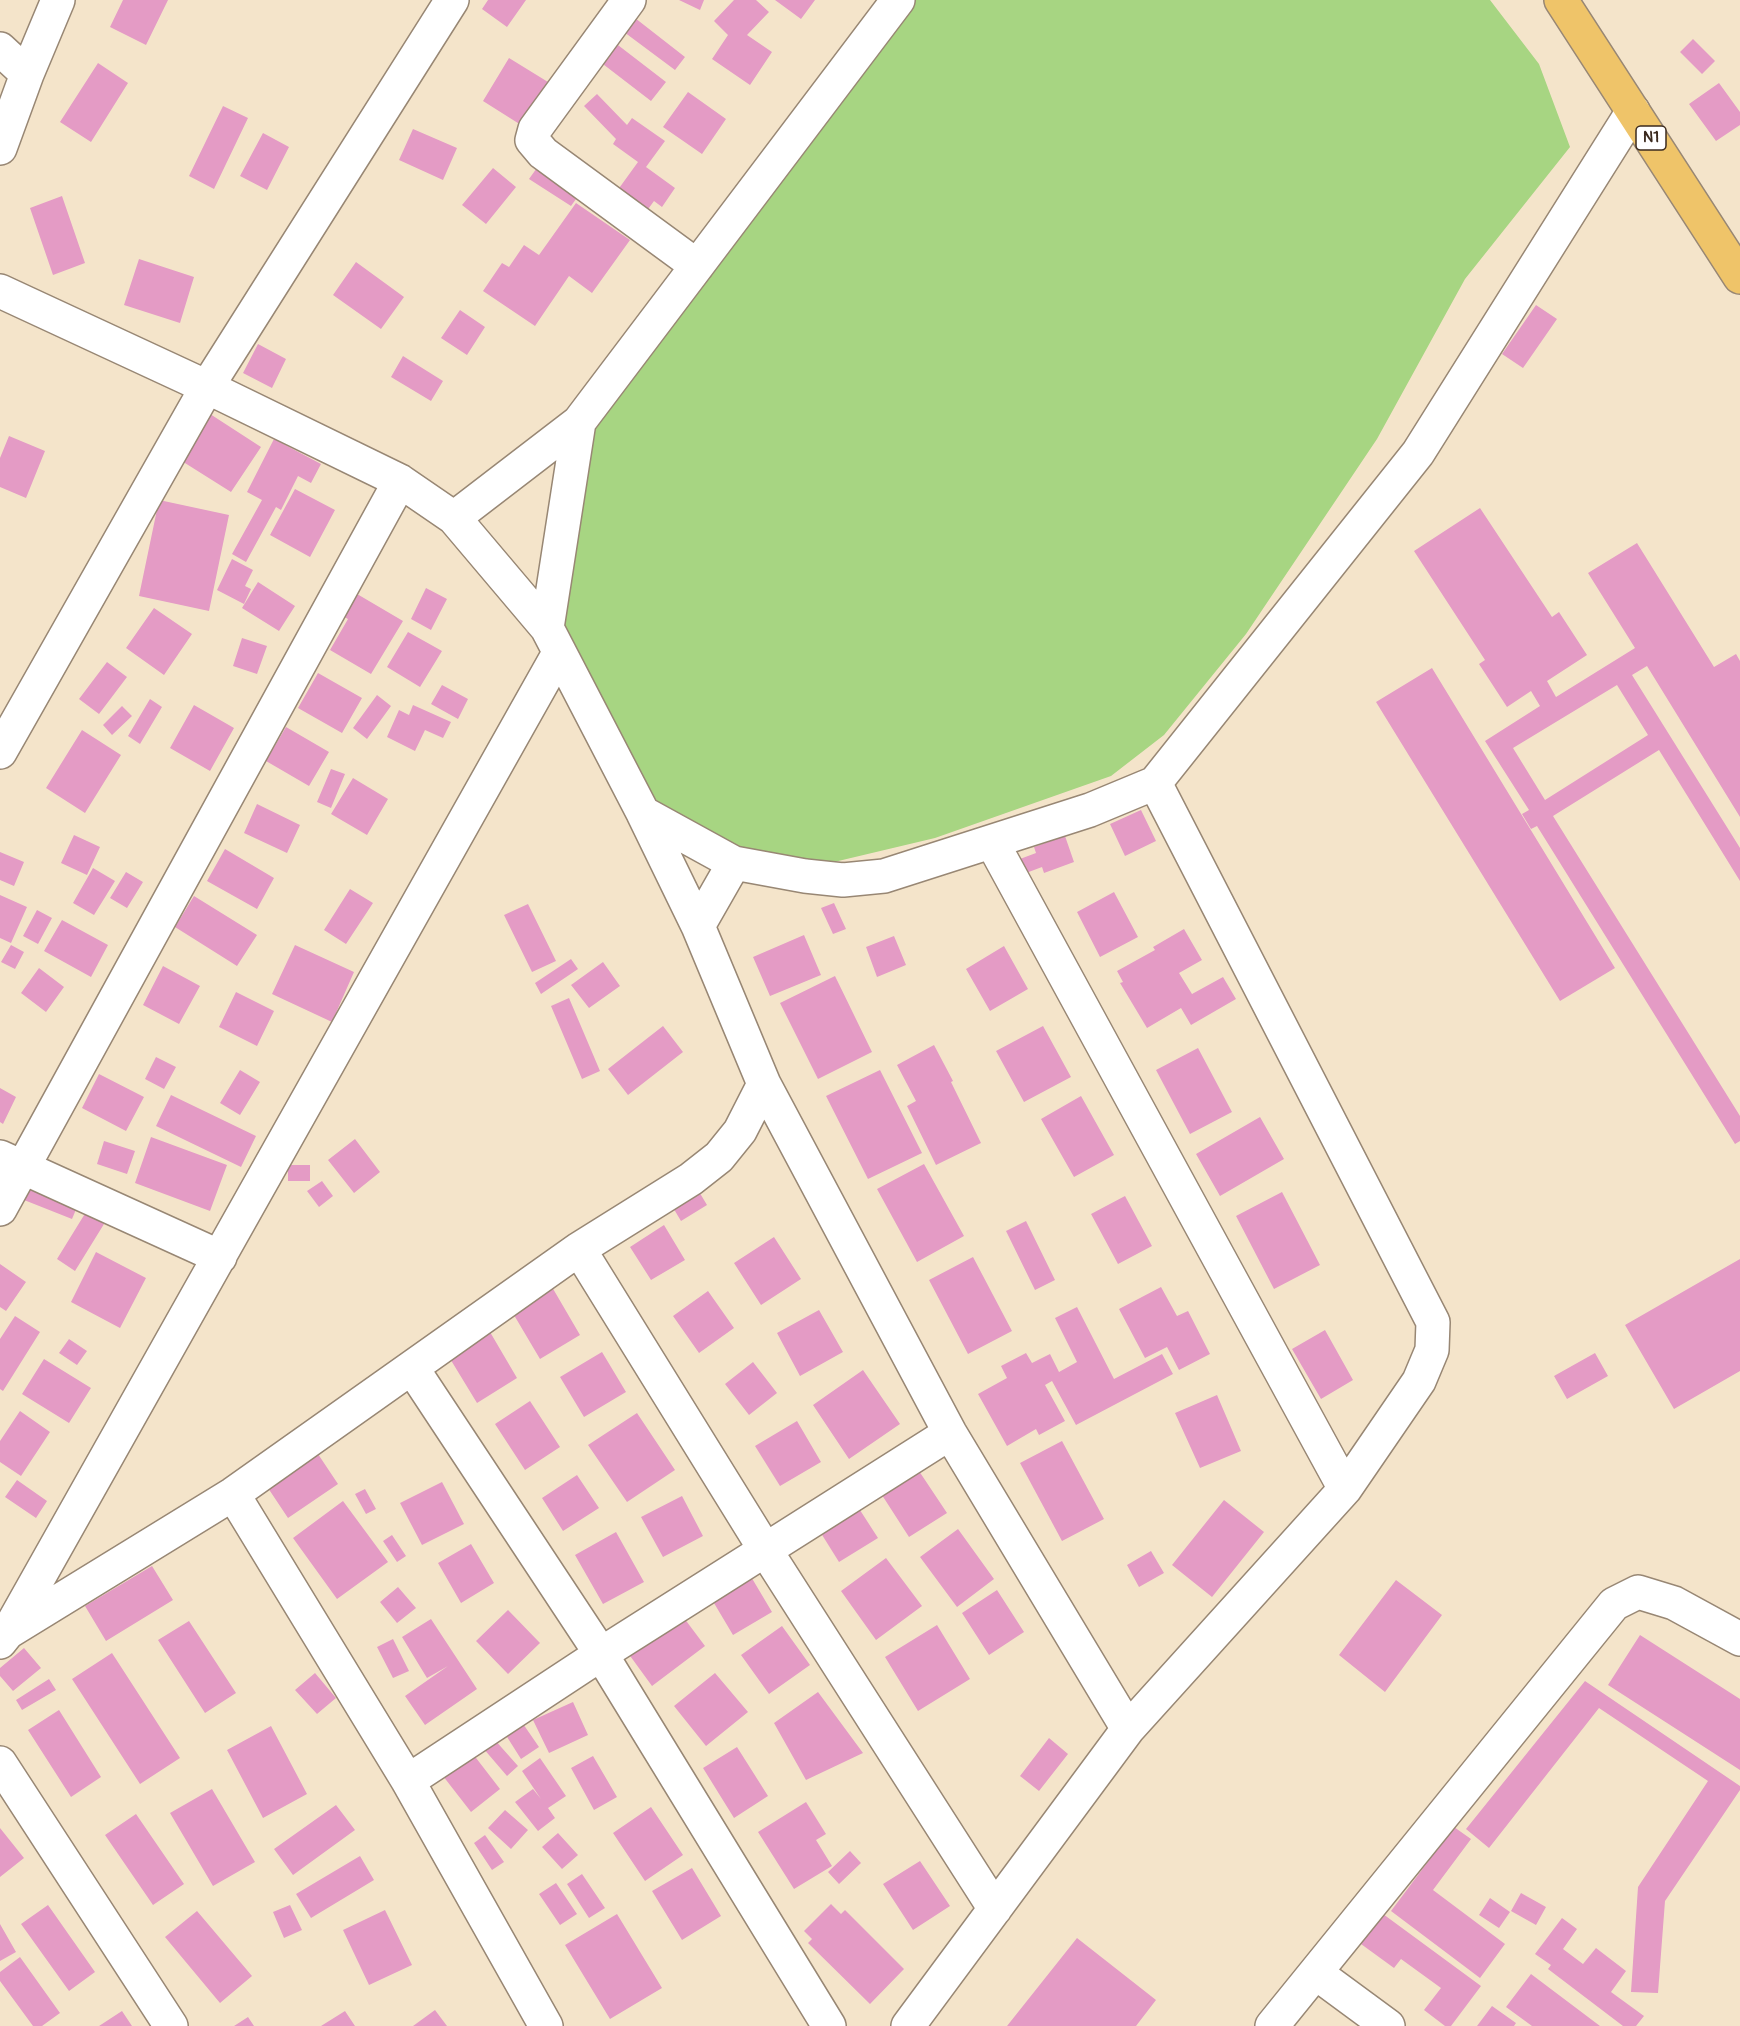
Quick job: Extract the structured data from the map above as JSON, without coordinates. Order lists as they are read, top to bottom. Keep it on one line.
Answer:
{"streets":{"highway":["N1"]}}
